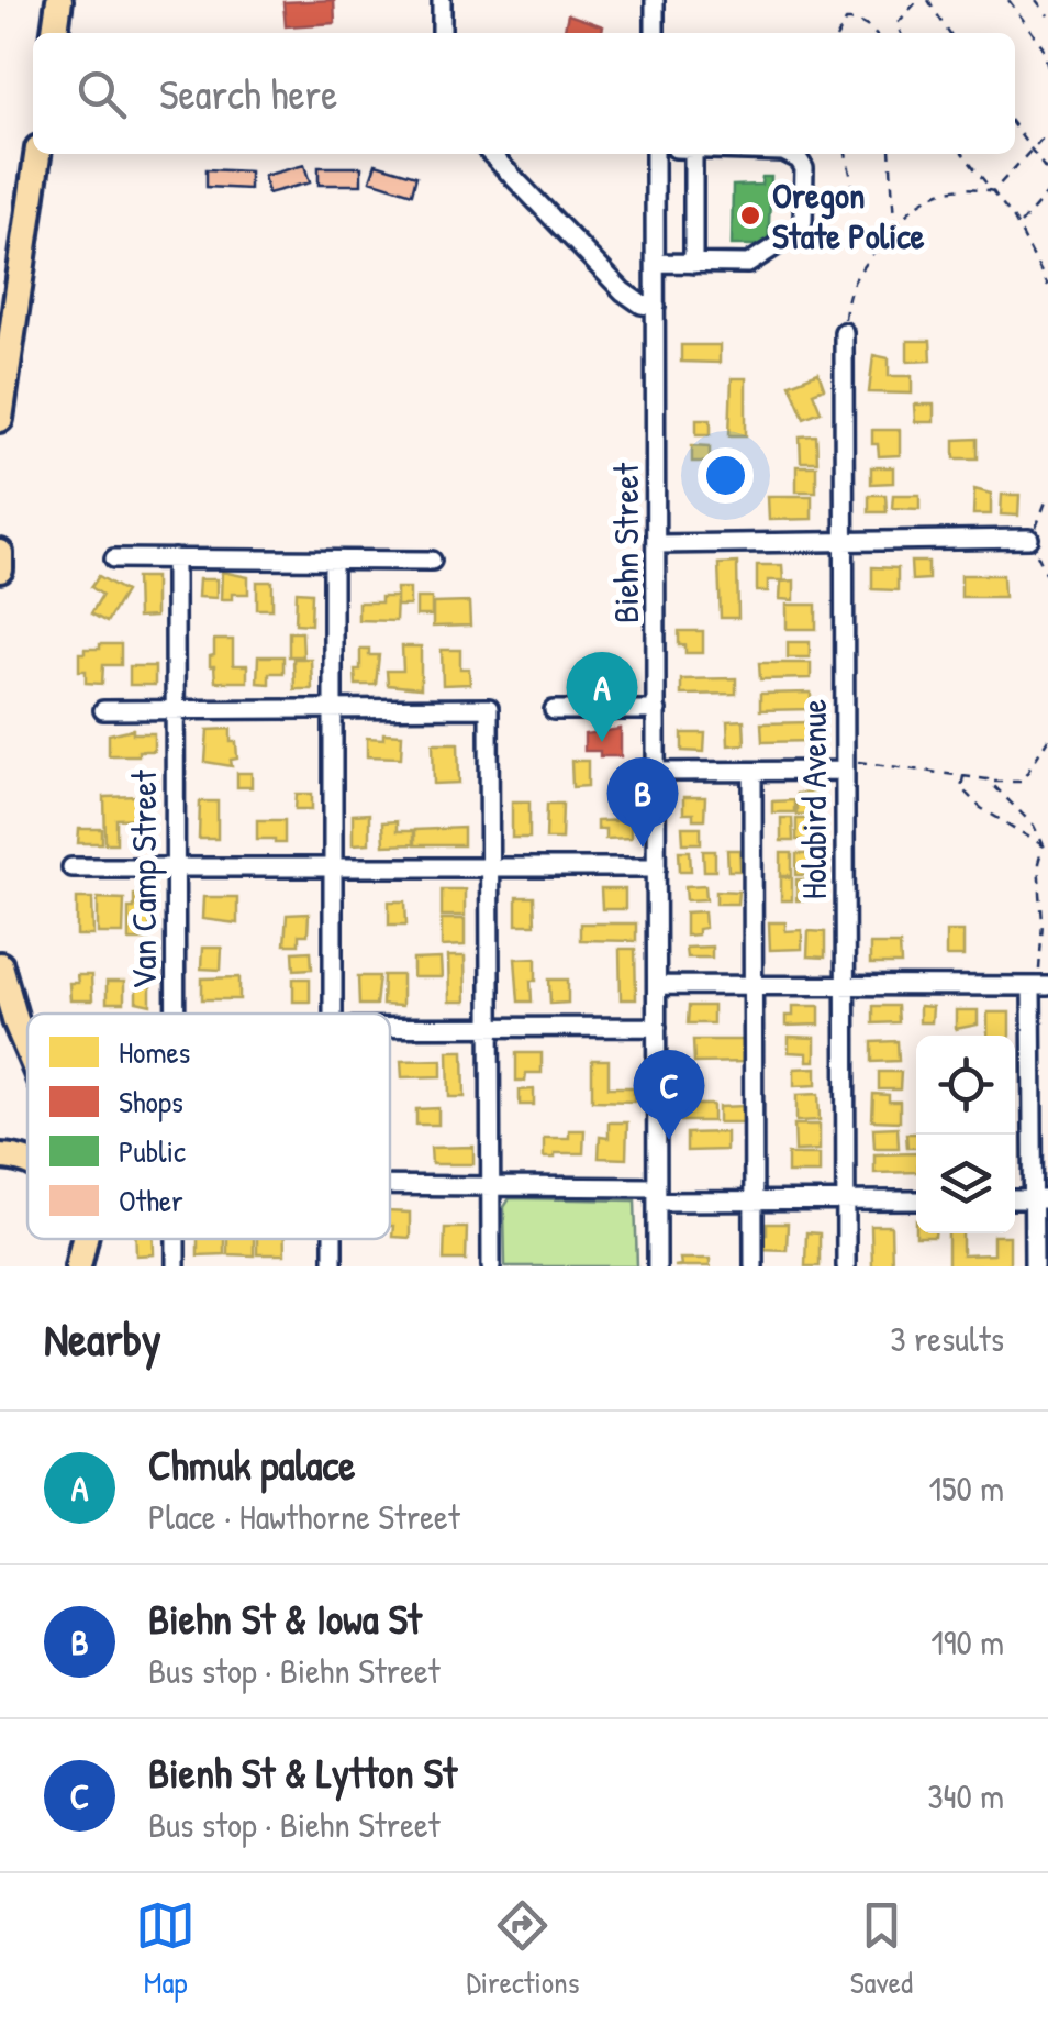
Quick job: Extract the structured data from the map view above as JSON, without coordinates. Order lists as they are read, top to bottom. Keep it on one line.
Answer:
{"streets":{"street":["Biehn Street","Holabird Avenue","Van Camp Street"]},"places":["Oregon State Police"],"legend":["Homes","Shops","Public","Other"],"page":{"search":"Search here","pins":["A","B","C"],"heading":["Nearby","3 results"],"list":[{"mark":"A","name":"Chmuk palace","note":"Place · Hawthorne Street","value":"150 m"},{"mark":"B","name":"Biehn St & Iowa St","note":"Bus stop · Biehn Street","value":"190 m"},{"mark":"C","name":"Bienh St & Lytton St","note":"Bus stop · Biehn Street","value":"340 m"}],"nav":["Map","Directions","Saved"]}}
